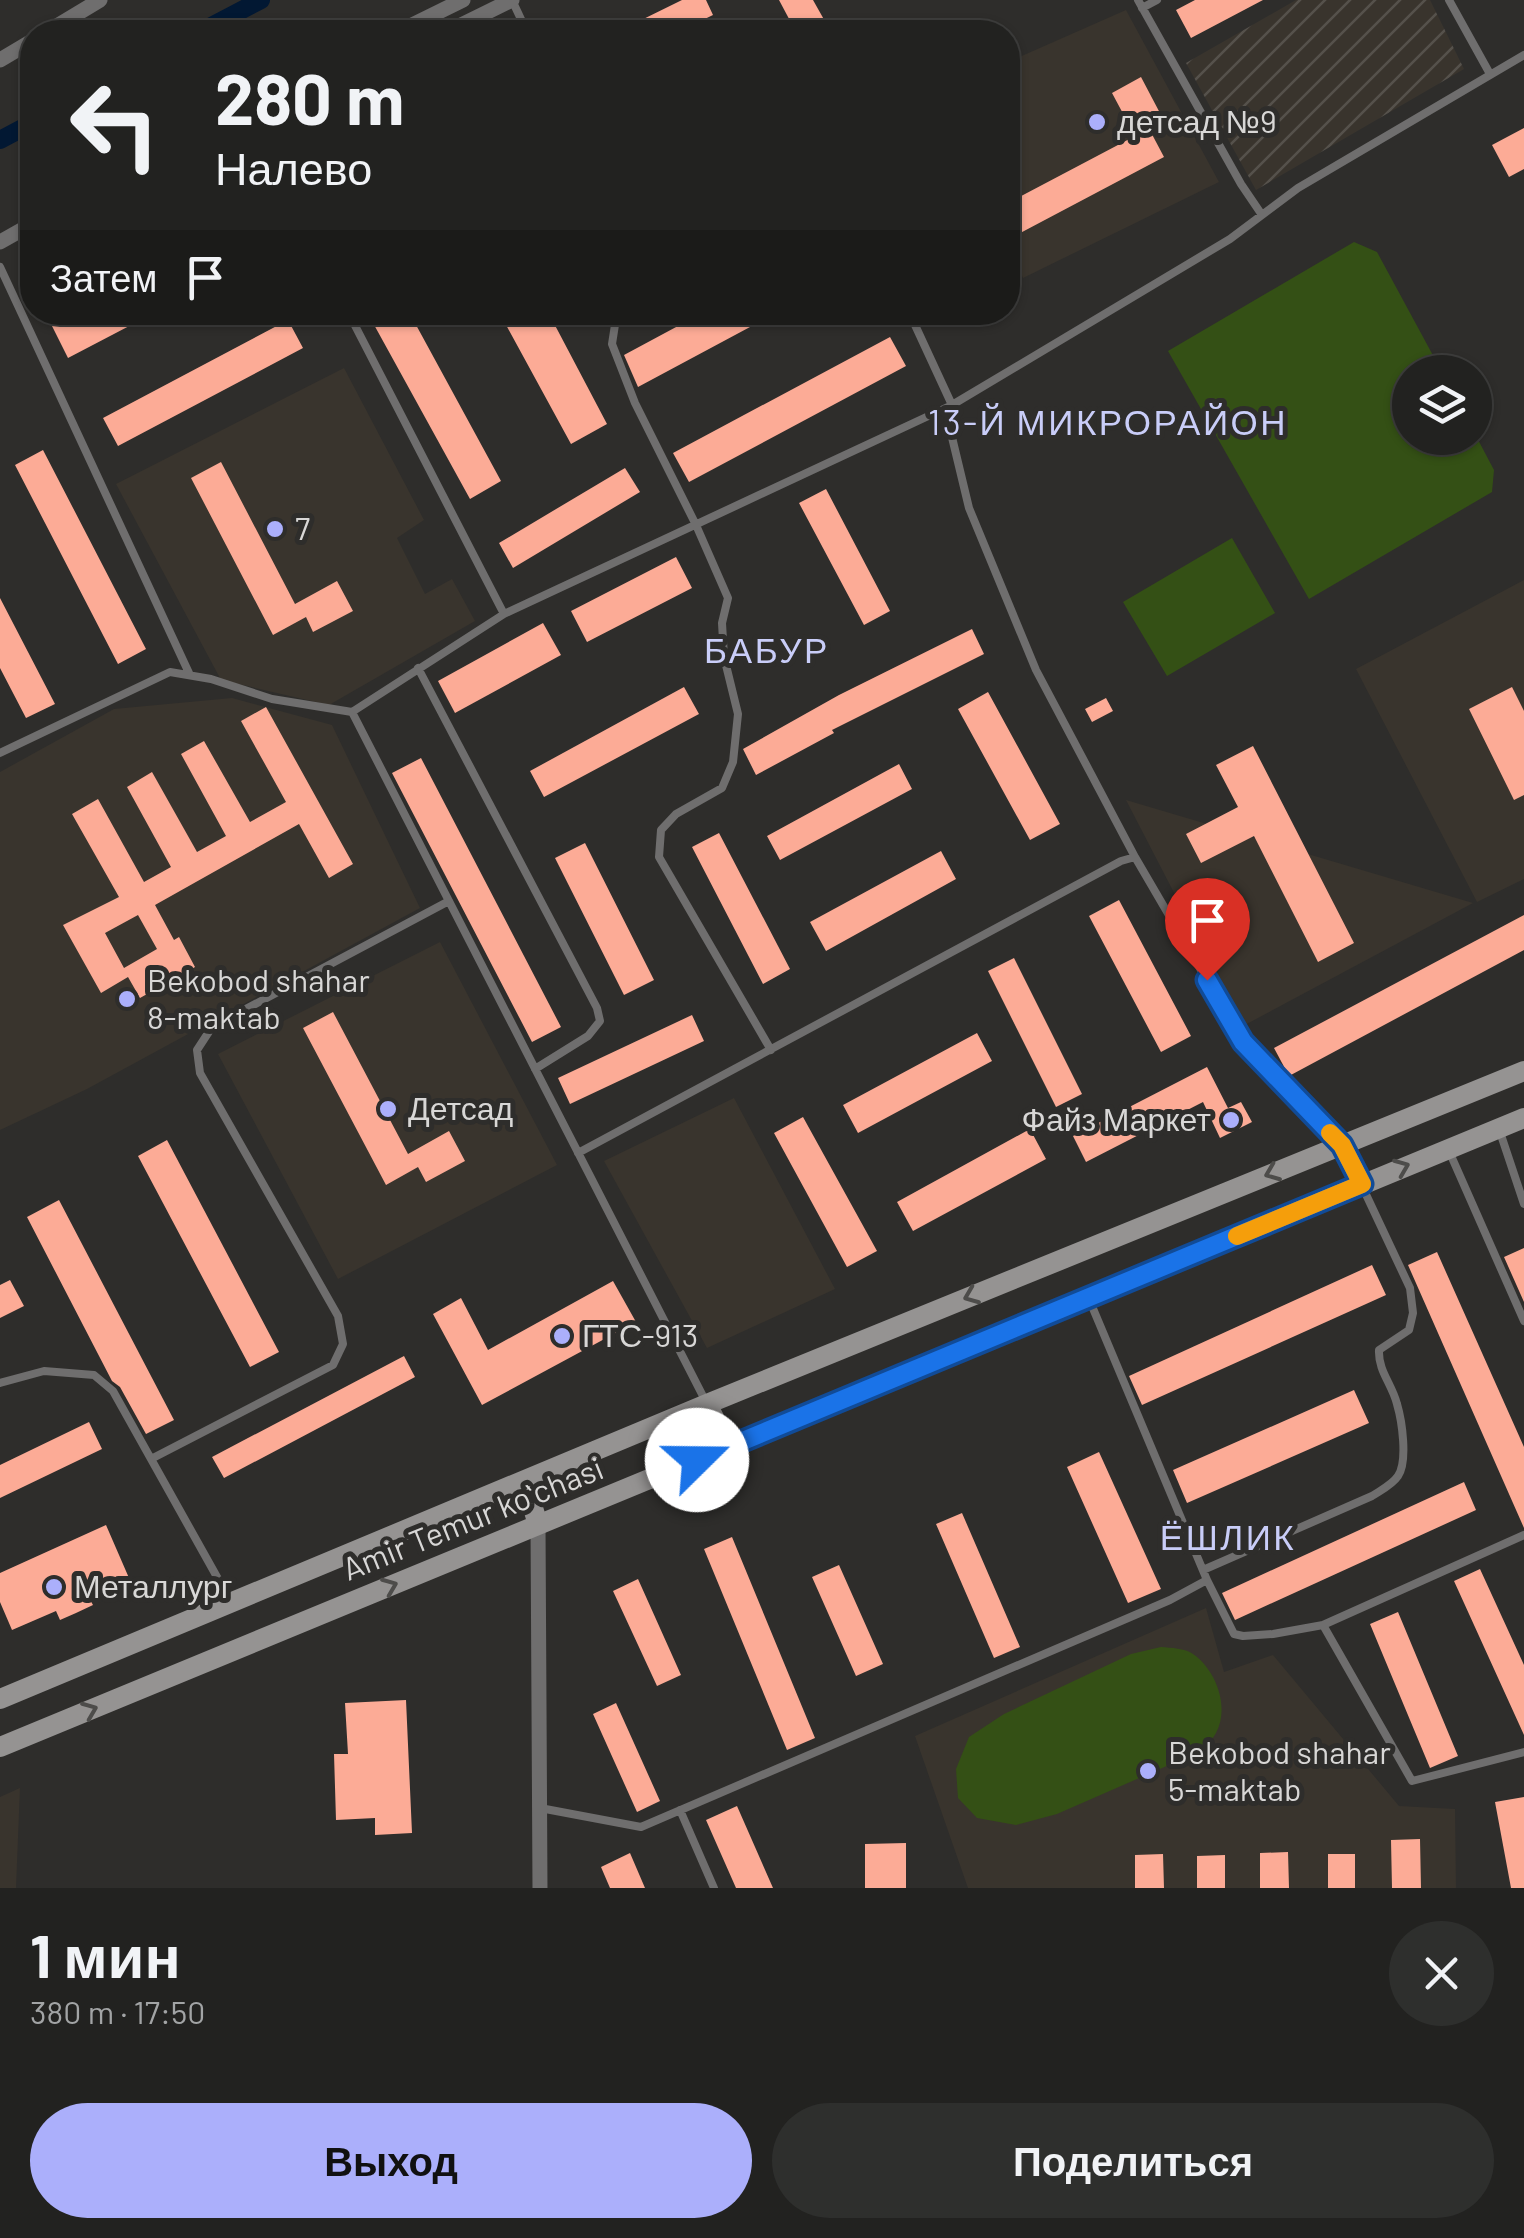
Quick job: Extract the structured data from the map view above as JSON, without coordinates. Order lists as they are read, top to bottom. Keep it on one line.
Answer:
{"streets":{"street":["Amir Temur koʻchasi"]},"districts":["13-Й МИКРОРАЙОН","БАБУР","ЁШЛИК"],"places":["детсад №9","7","Bekobod shahar 8-maktab","Детсад","Файз Маркет","ГТС-913","Металлург","Bekobod shahar 5-maktab"],"page":{"turn":["280 m","Налево"],"then":"Затем","heading":["1 мин","380 m · 17:50"],"buttons":["Выход","Поделиться"]}}
